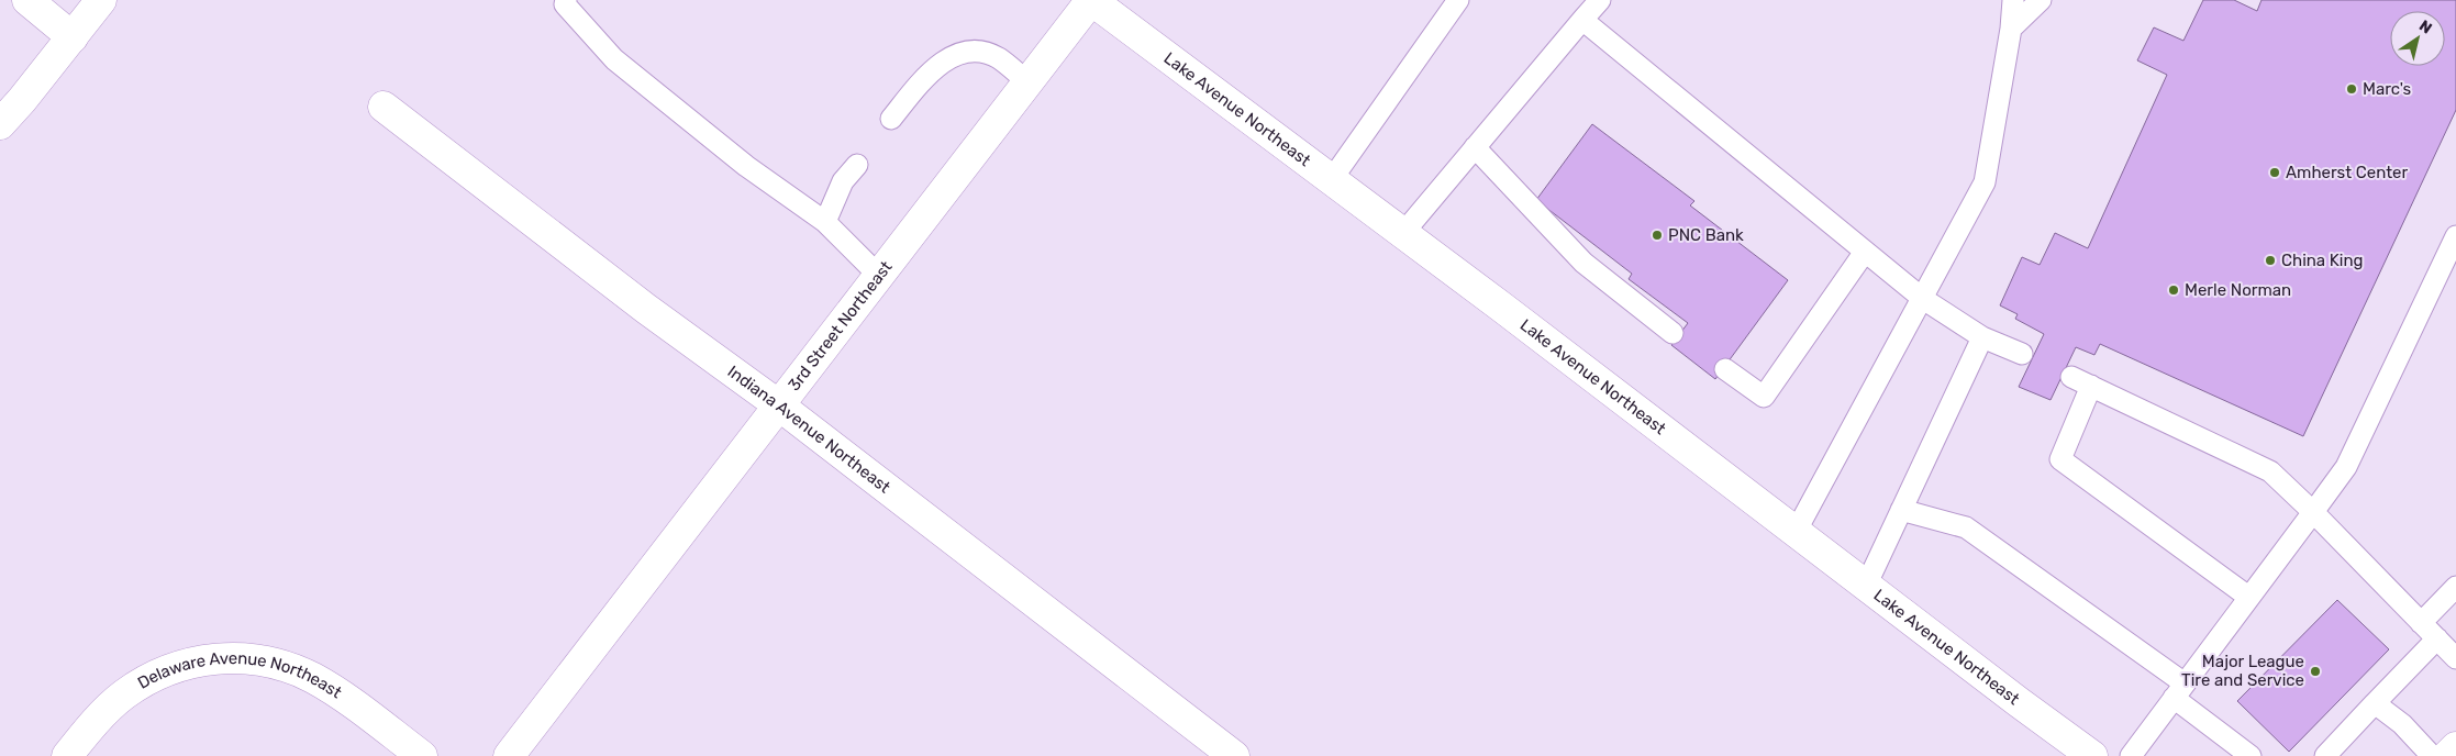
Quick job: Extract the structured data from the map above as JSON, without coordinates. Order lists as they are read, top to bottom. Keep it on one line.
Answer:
{"streets":{"street":["Lake Avenue Northeast","3rd Street Northeast","Indiana Avenue Northeast","Delaware Avenue Northeast"]},"crossings":[["Lake Avenue Northeast","3rd Street Northeast"],["3rd Street Northeast","Indiana Avenue Northeast"]],"places":["Marc's","Amherst Center","PNC Bank","China King","Merle Norman","Major League Tire and Service"],"north":"top right"}
